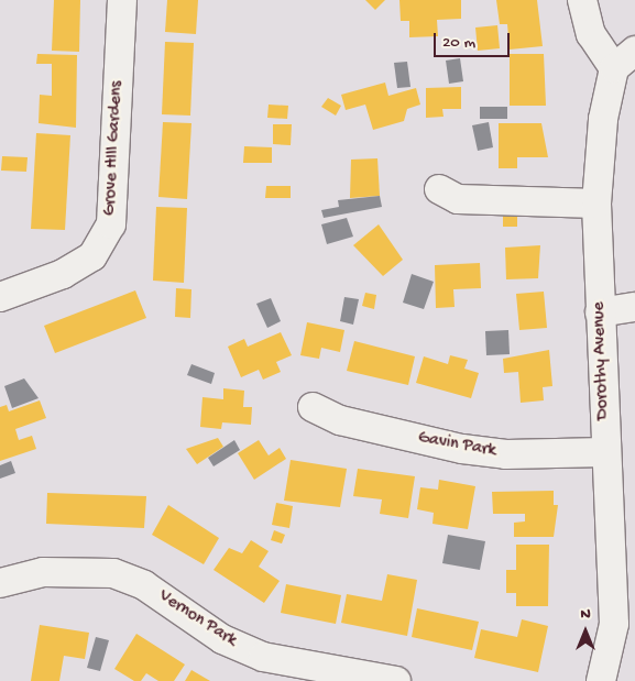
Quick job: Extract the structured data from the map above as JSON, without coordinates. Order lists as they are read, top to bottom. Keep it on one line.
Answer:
{"streets":{"street":["Grove HIll Gardens","Dorothy Avenue","Gavin Park","Vernon Park"]},"crossings":[["Dorothy Avenue","Gavin Park"]],"scale_bar":"20 m","north":"top"}
